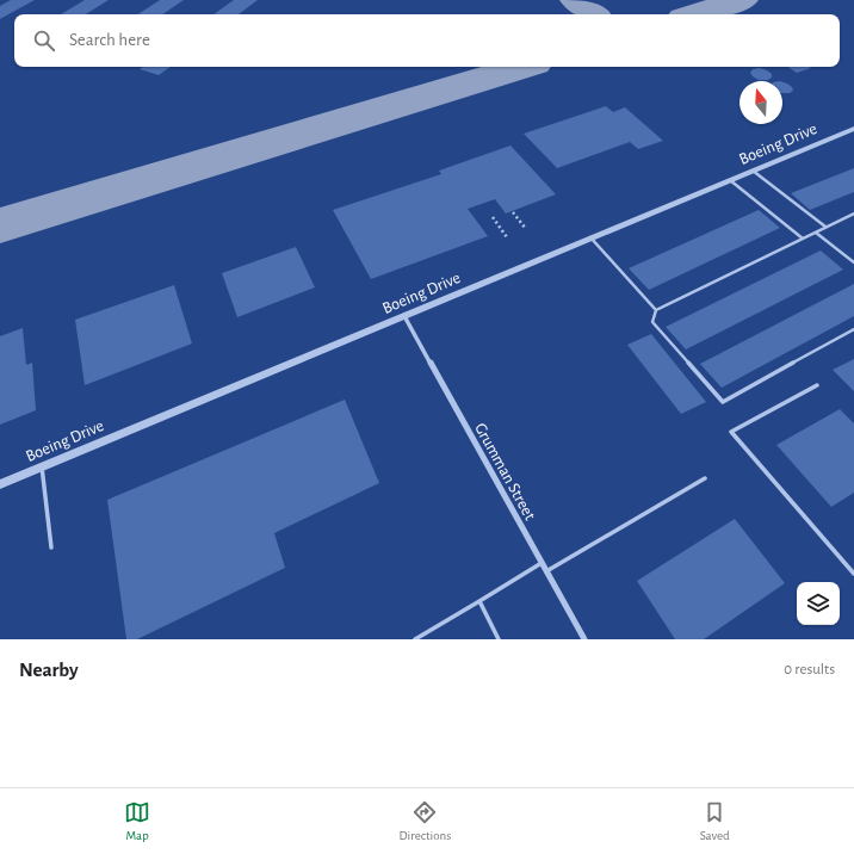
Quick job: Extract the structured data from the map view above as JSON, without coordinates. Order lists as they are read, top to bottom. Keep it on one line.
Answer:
{"streets":{"street":["Boeing Drive","Grumman Street"]},"crossings":[["Boeing Drive","Grumman Street"]],"north":"top","page":{"search":"Search here","heading":["Nearby","0 results"],"nav":["Map","Directions","Saved"]}}
